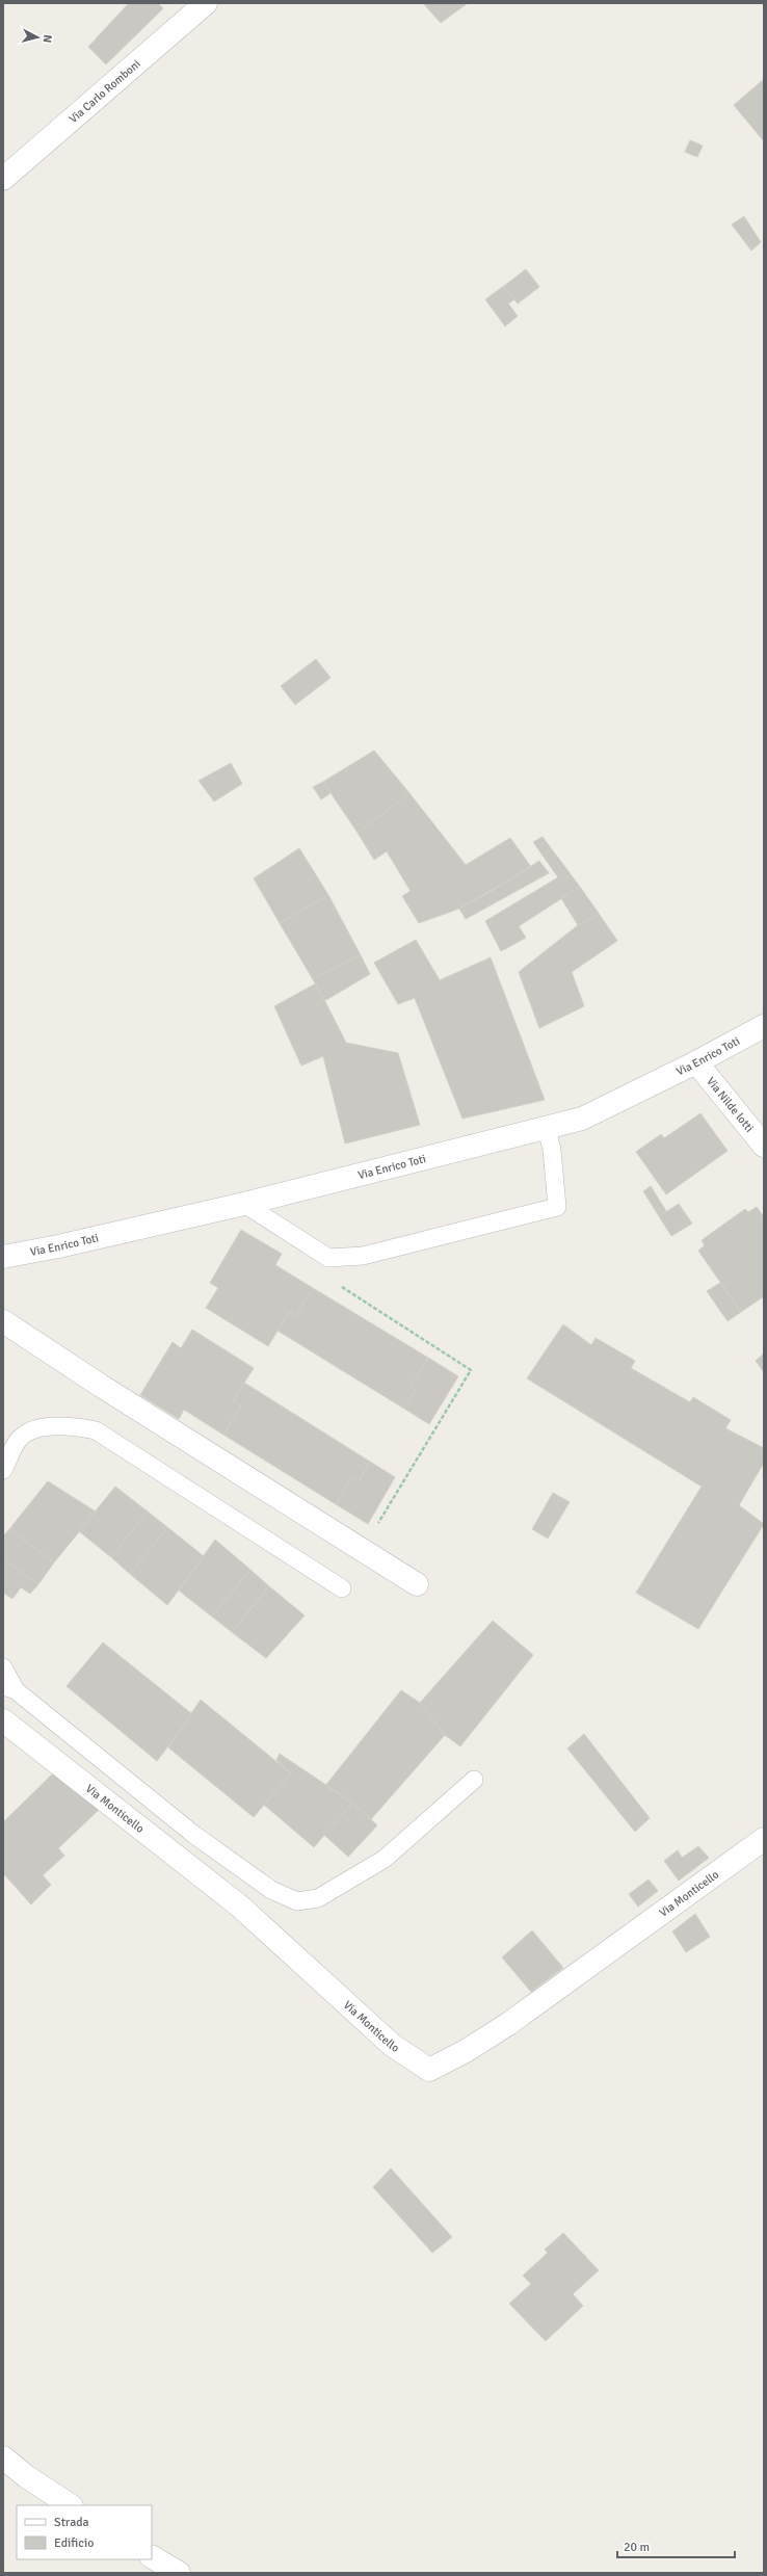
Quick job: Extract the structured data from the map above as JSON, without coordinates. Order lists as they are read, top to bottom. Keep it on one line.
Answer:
{"streets":{"street":["Via Carlo Romboni","Via Enrico Toti","Via Nilde lotti","Via Monticello"]},"crossings":[["Via Enrico Toti","Via Nilde lotti"]],"legend":["Strada","Edificio"],"scale_bar":"20 m","north":"right"}
